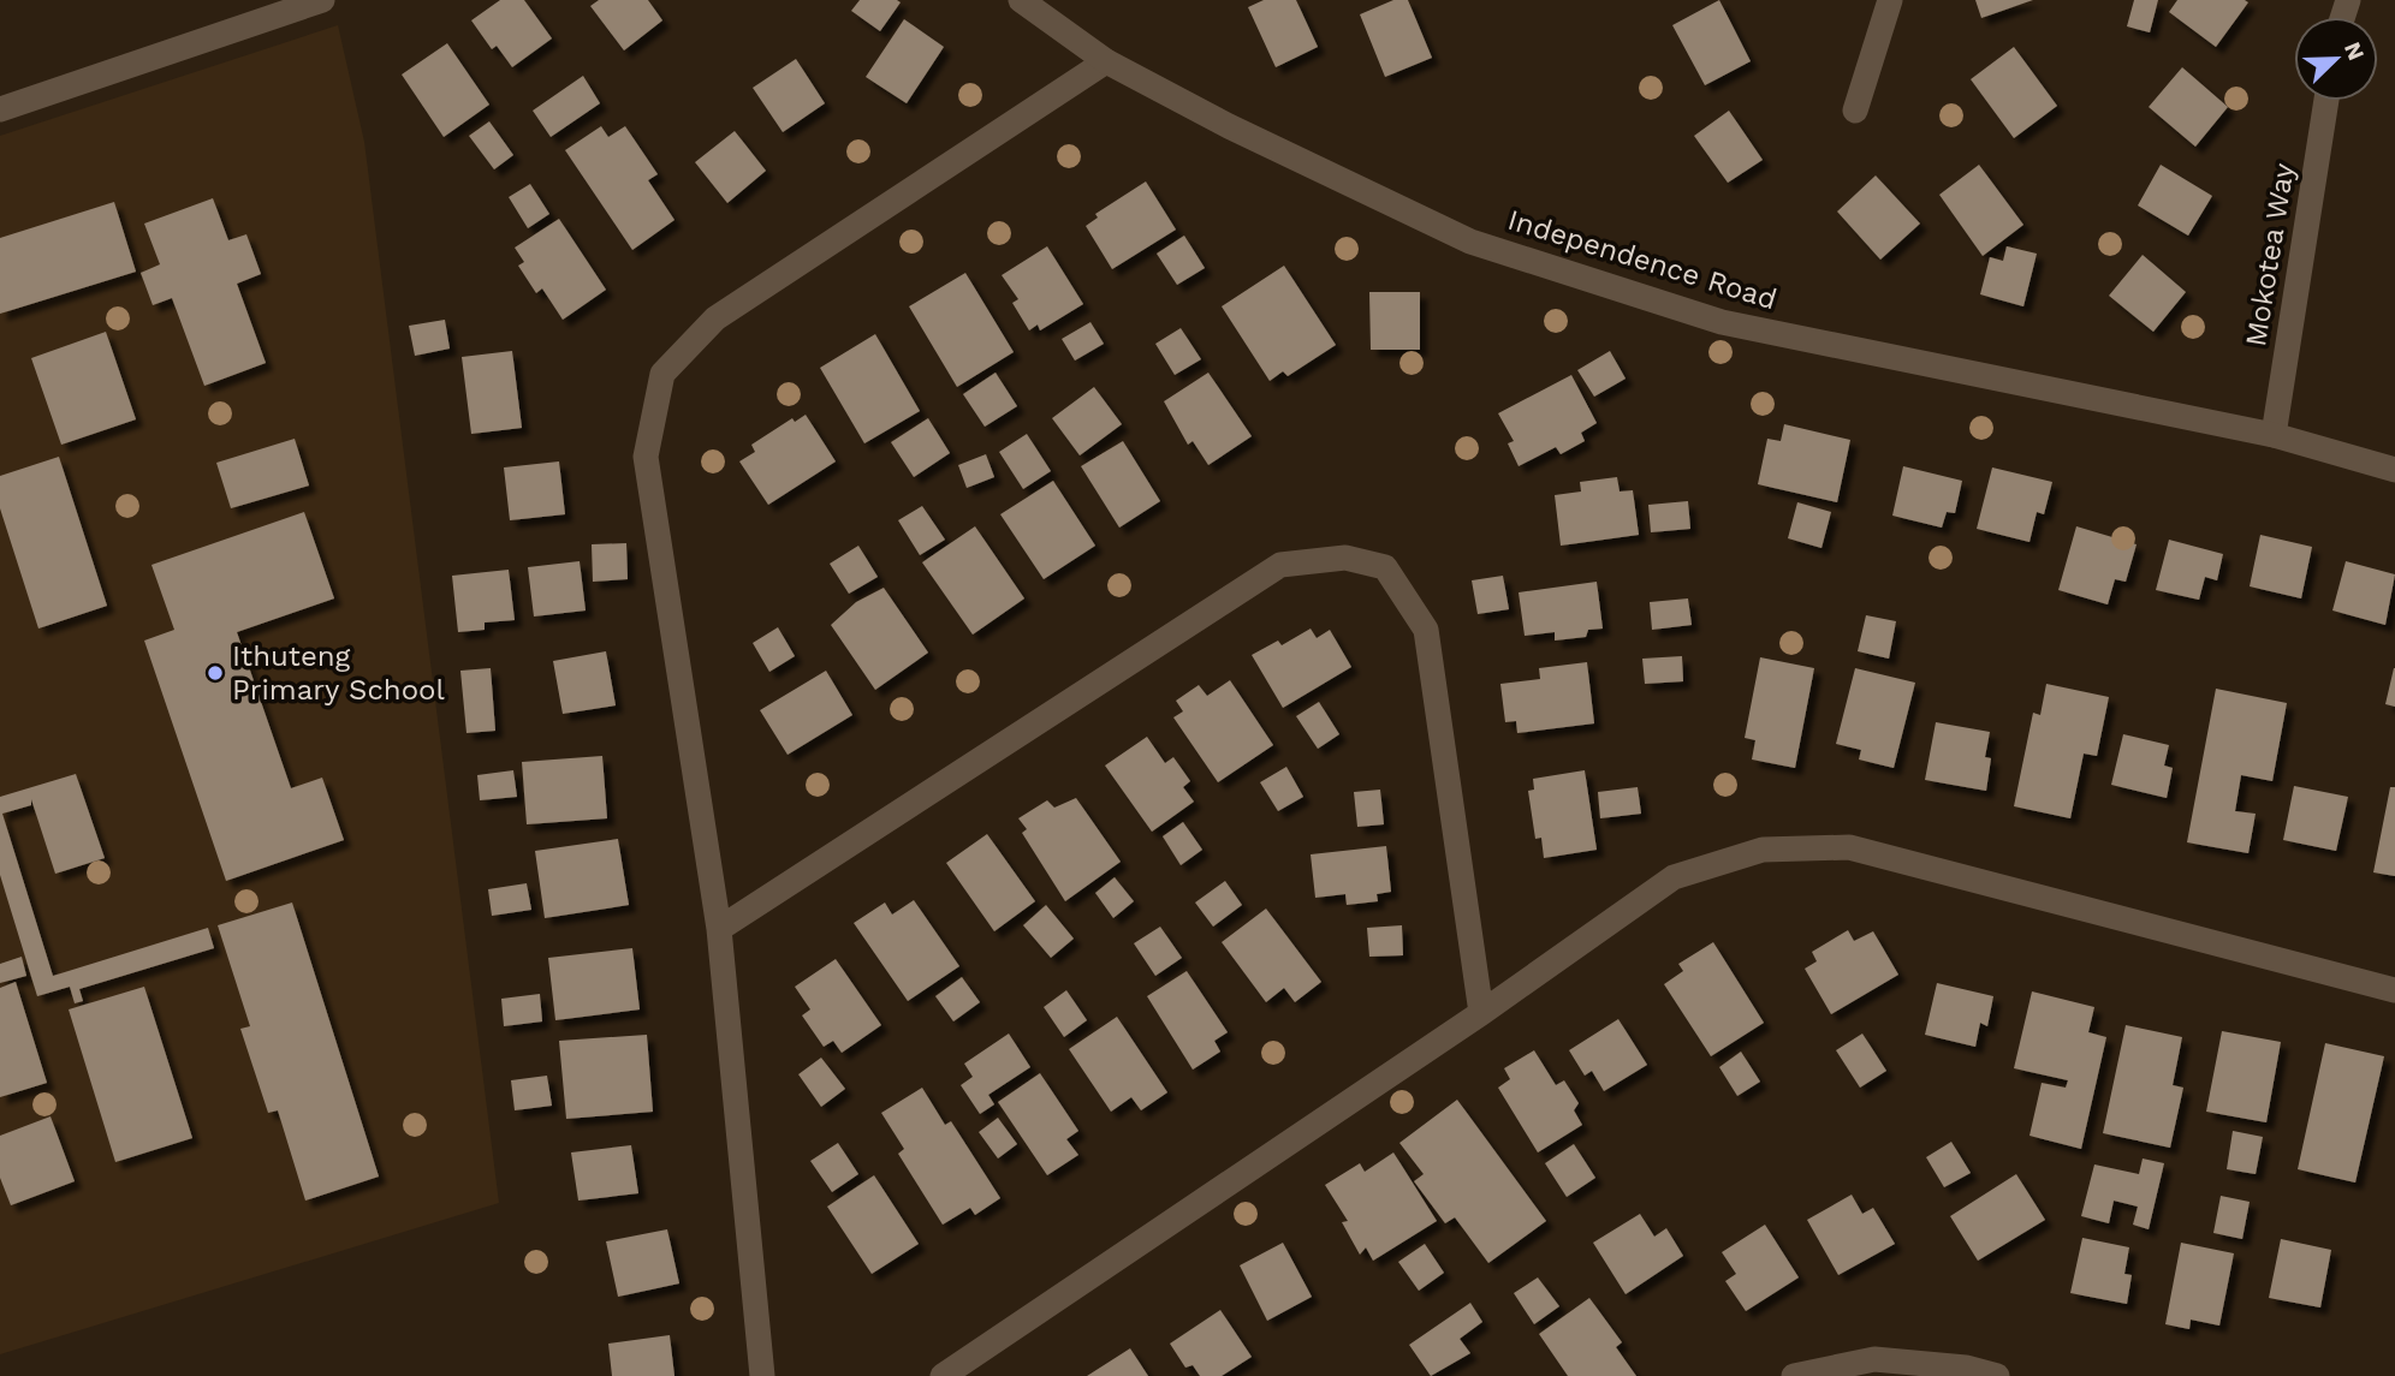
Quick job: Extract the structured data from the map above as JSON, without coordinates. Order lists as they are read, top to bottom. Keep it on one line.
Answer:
{"streets":{"street":["Mokotea Way","Independence Road"]},"crossings":[["Mokotea Way","Independence Road"]],"places":["Ithuteng Primary School"],"north":"top right"}
